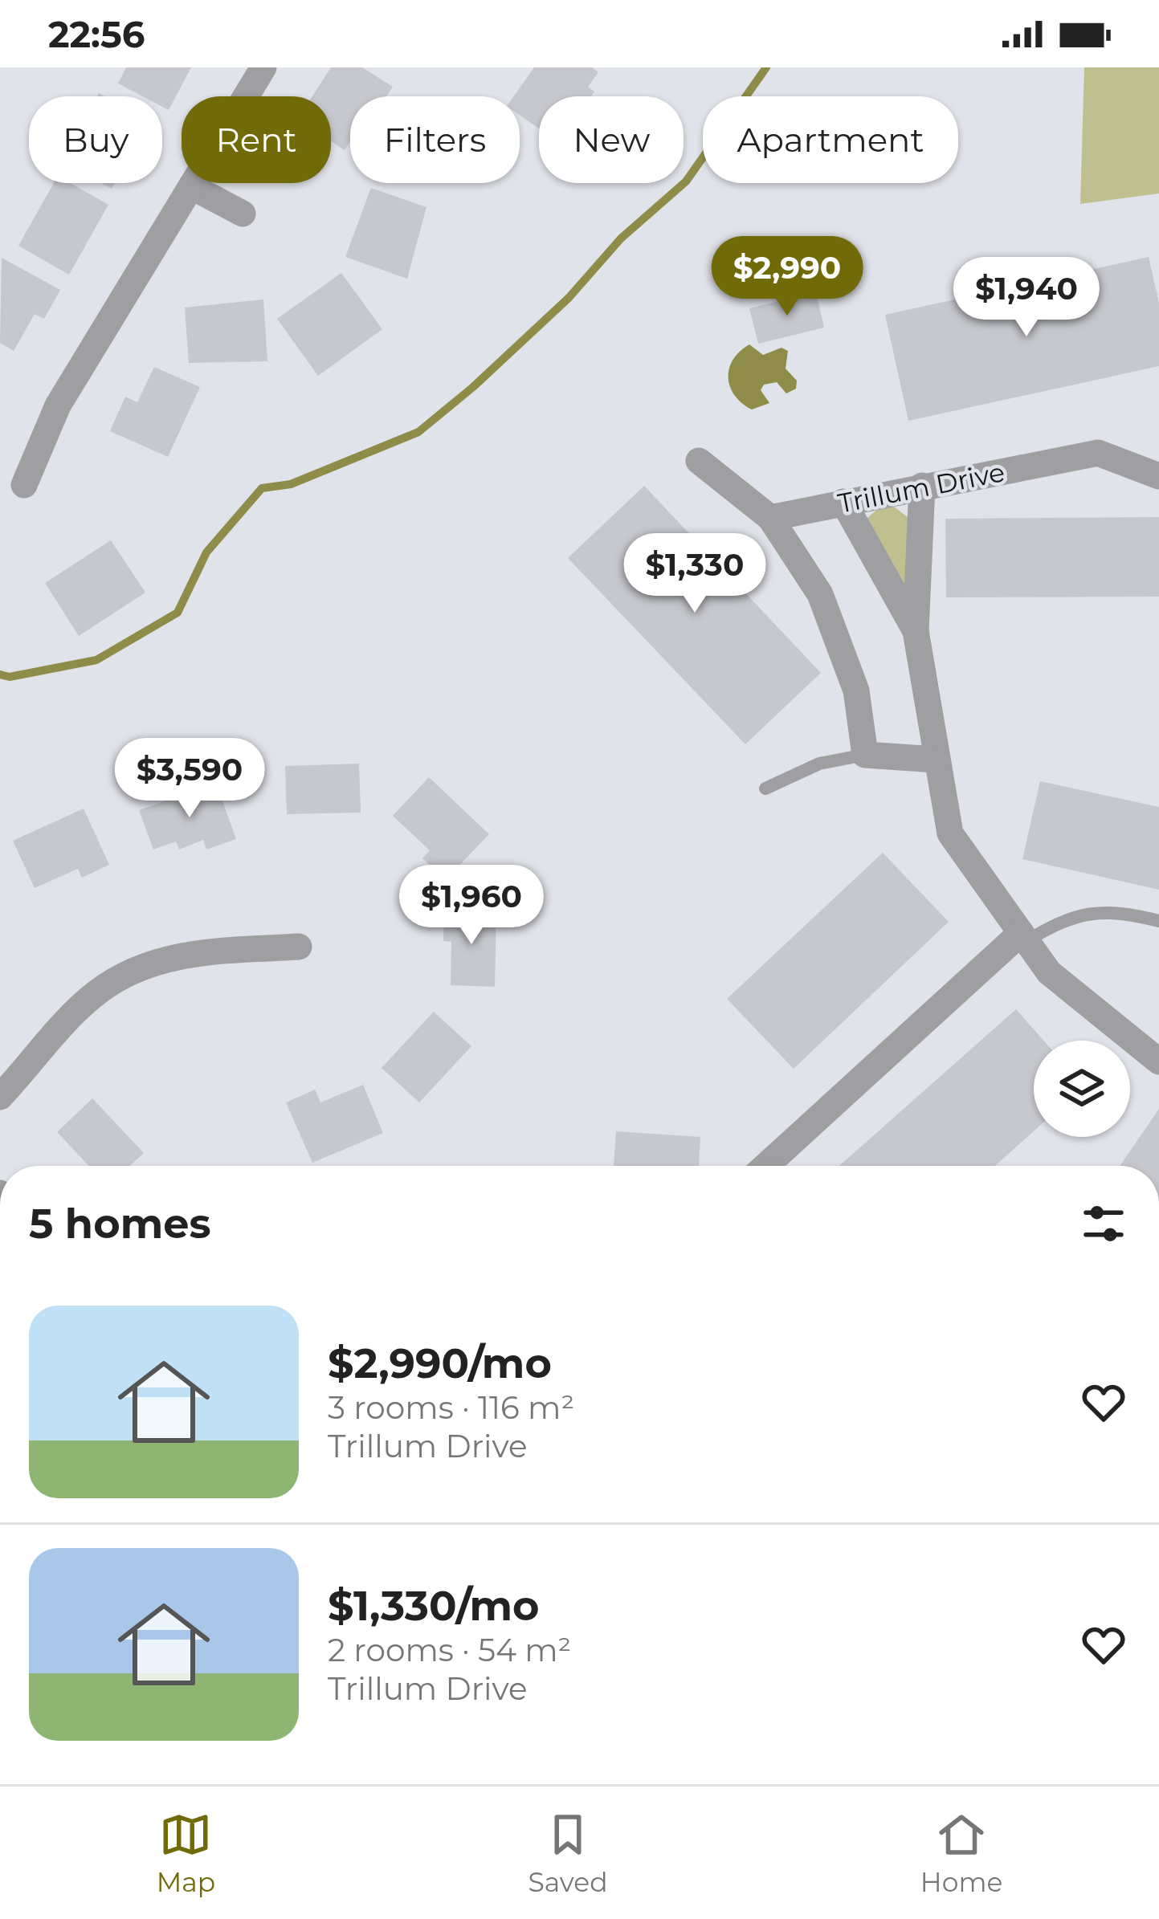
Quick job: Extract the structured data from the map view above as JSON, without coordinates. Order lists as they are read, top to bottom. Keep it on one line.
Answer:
{"streets":{"street":["Trillum Drive"]},"page":{"status":"22:56","chip":["Buy","Rent","Filters","New","Apartment"],"price":["$2,990","$1,940","$1,330","$3,590","$1,960"],"heading":"5 homes","list":[{"name":"$2,990/mo","note":"3 rooms · 116 m² · Trillum Drive"},{"name":"$1,330/mo","note":"2 rooms · 54 m² · Trillum Drive"}],"tabs":["Map","Saved","Home"]}}
